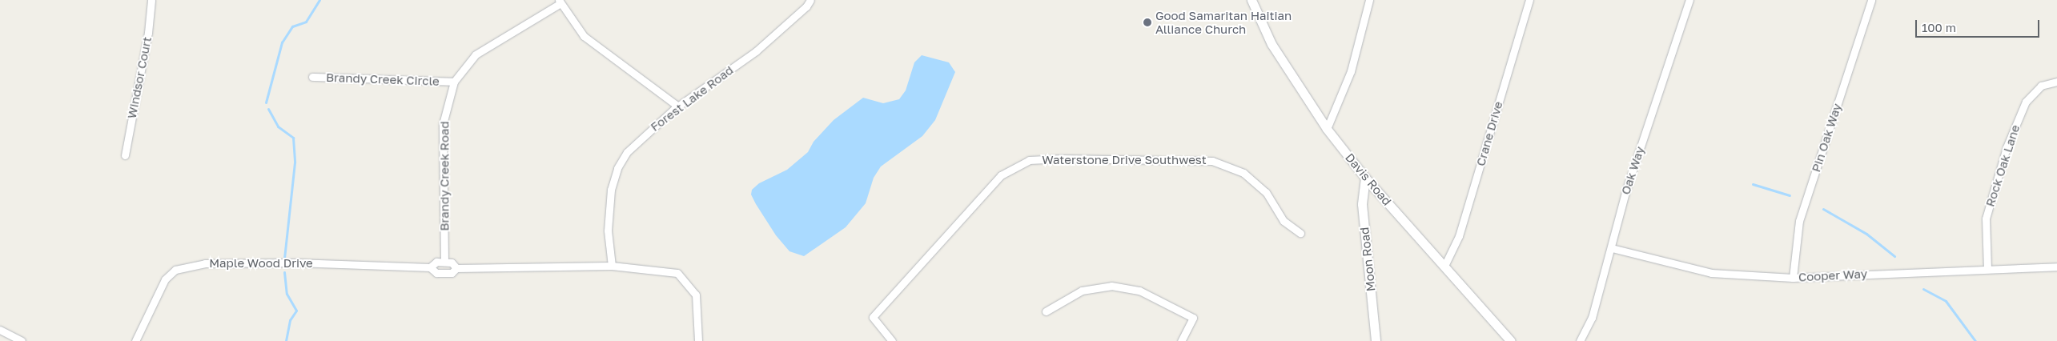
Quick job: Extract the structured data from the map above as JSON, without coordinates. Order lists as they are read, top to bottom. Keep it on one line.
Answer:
{"streets":{"street":["Windsor Court","Brandy Creek Circle","Forest Lake Road","Crane Drive","Pin Oak Way","Waterstone Drive Southwest","Rock Oak Lane","Oak Way","Brandy Creek Road","Davis Road","Moon Road","Maple Wood Drive","Cooper Way"]},"crossings":[["Brandy Creek Circle","Brandy Creek Road"],["Forest Lake Road","Maple Wood Drive"],["Crane Drive","Davis Road"],["Pin Oak Way","Cooper Way"],["Rock Oak Lane","Cooper Way"],["Oak Way","Cooper Way"],["Brandy Creek Road","Maple Wood Drive"],["Davis Road","Moon Road"]],"places":["Good Samaritan Haitian Alliance Church"],"scale_bar":"100 m"}
